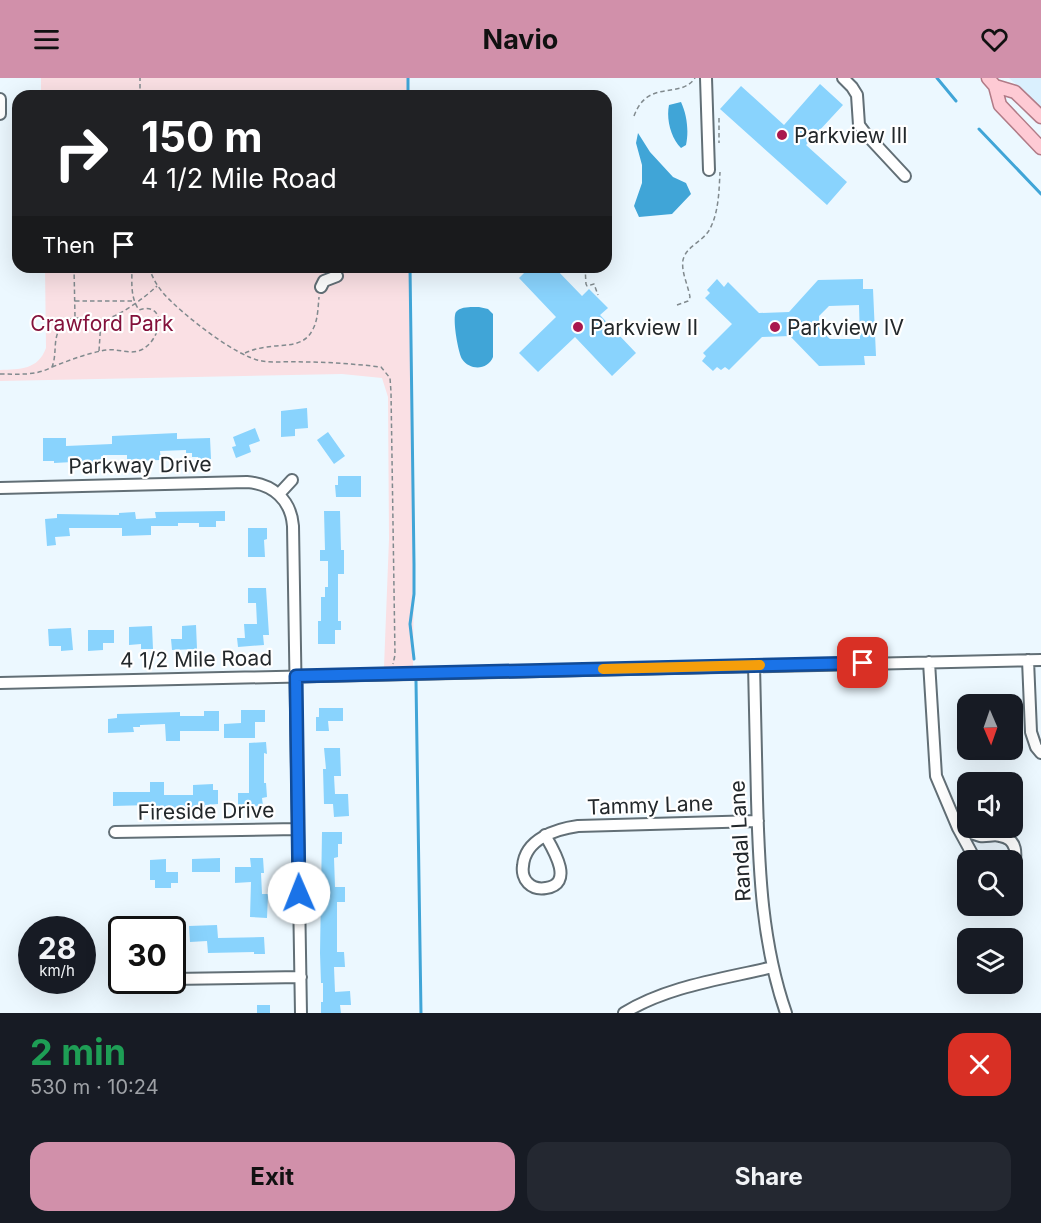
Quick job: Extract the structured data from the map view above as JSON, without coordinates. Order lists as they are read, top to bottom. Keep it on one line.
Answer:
{"streets":{"street":["Parkway Drive","4 1/2 Mile Road","Tammy Lane","Fireside Drive","Randal Lane"]},"crossings":[["4 1/2 Mile Road","Randal Lane"],["Tammy Lane","Randal Lane"]],"parks":["Crawford Park"],"places":["Parkview III","Parkview II","Parkview IV"],"north":"bottom","page":{"header":"Navio","turn":["150 m","4 1/2 Mile Road"],"then":"Then","speed":"28 km/h","limit":"30","heading":["2 min","530 m · 10:24"],"buttons":["Exit","Share"]}}
